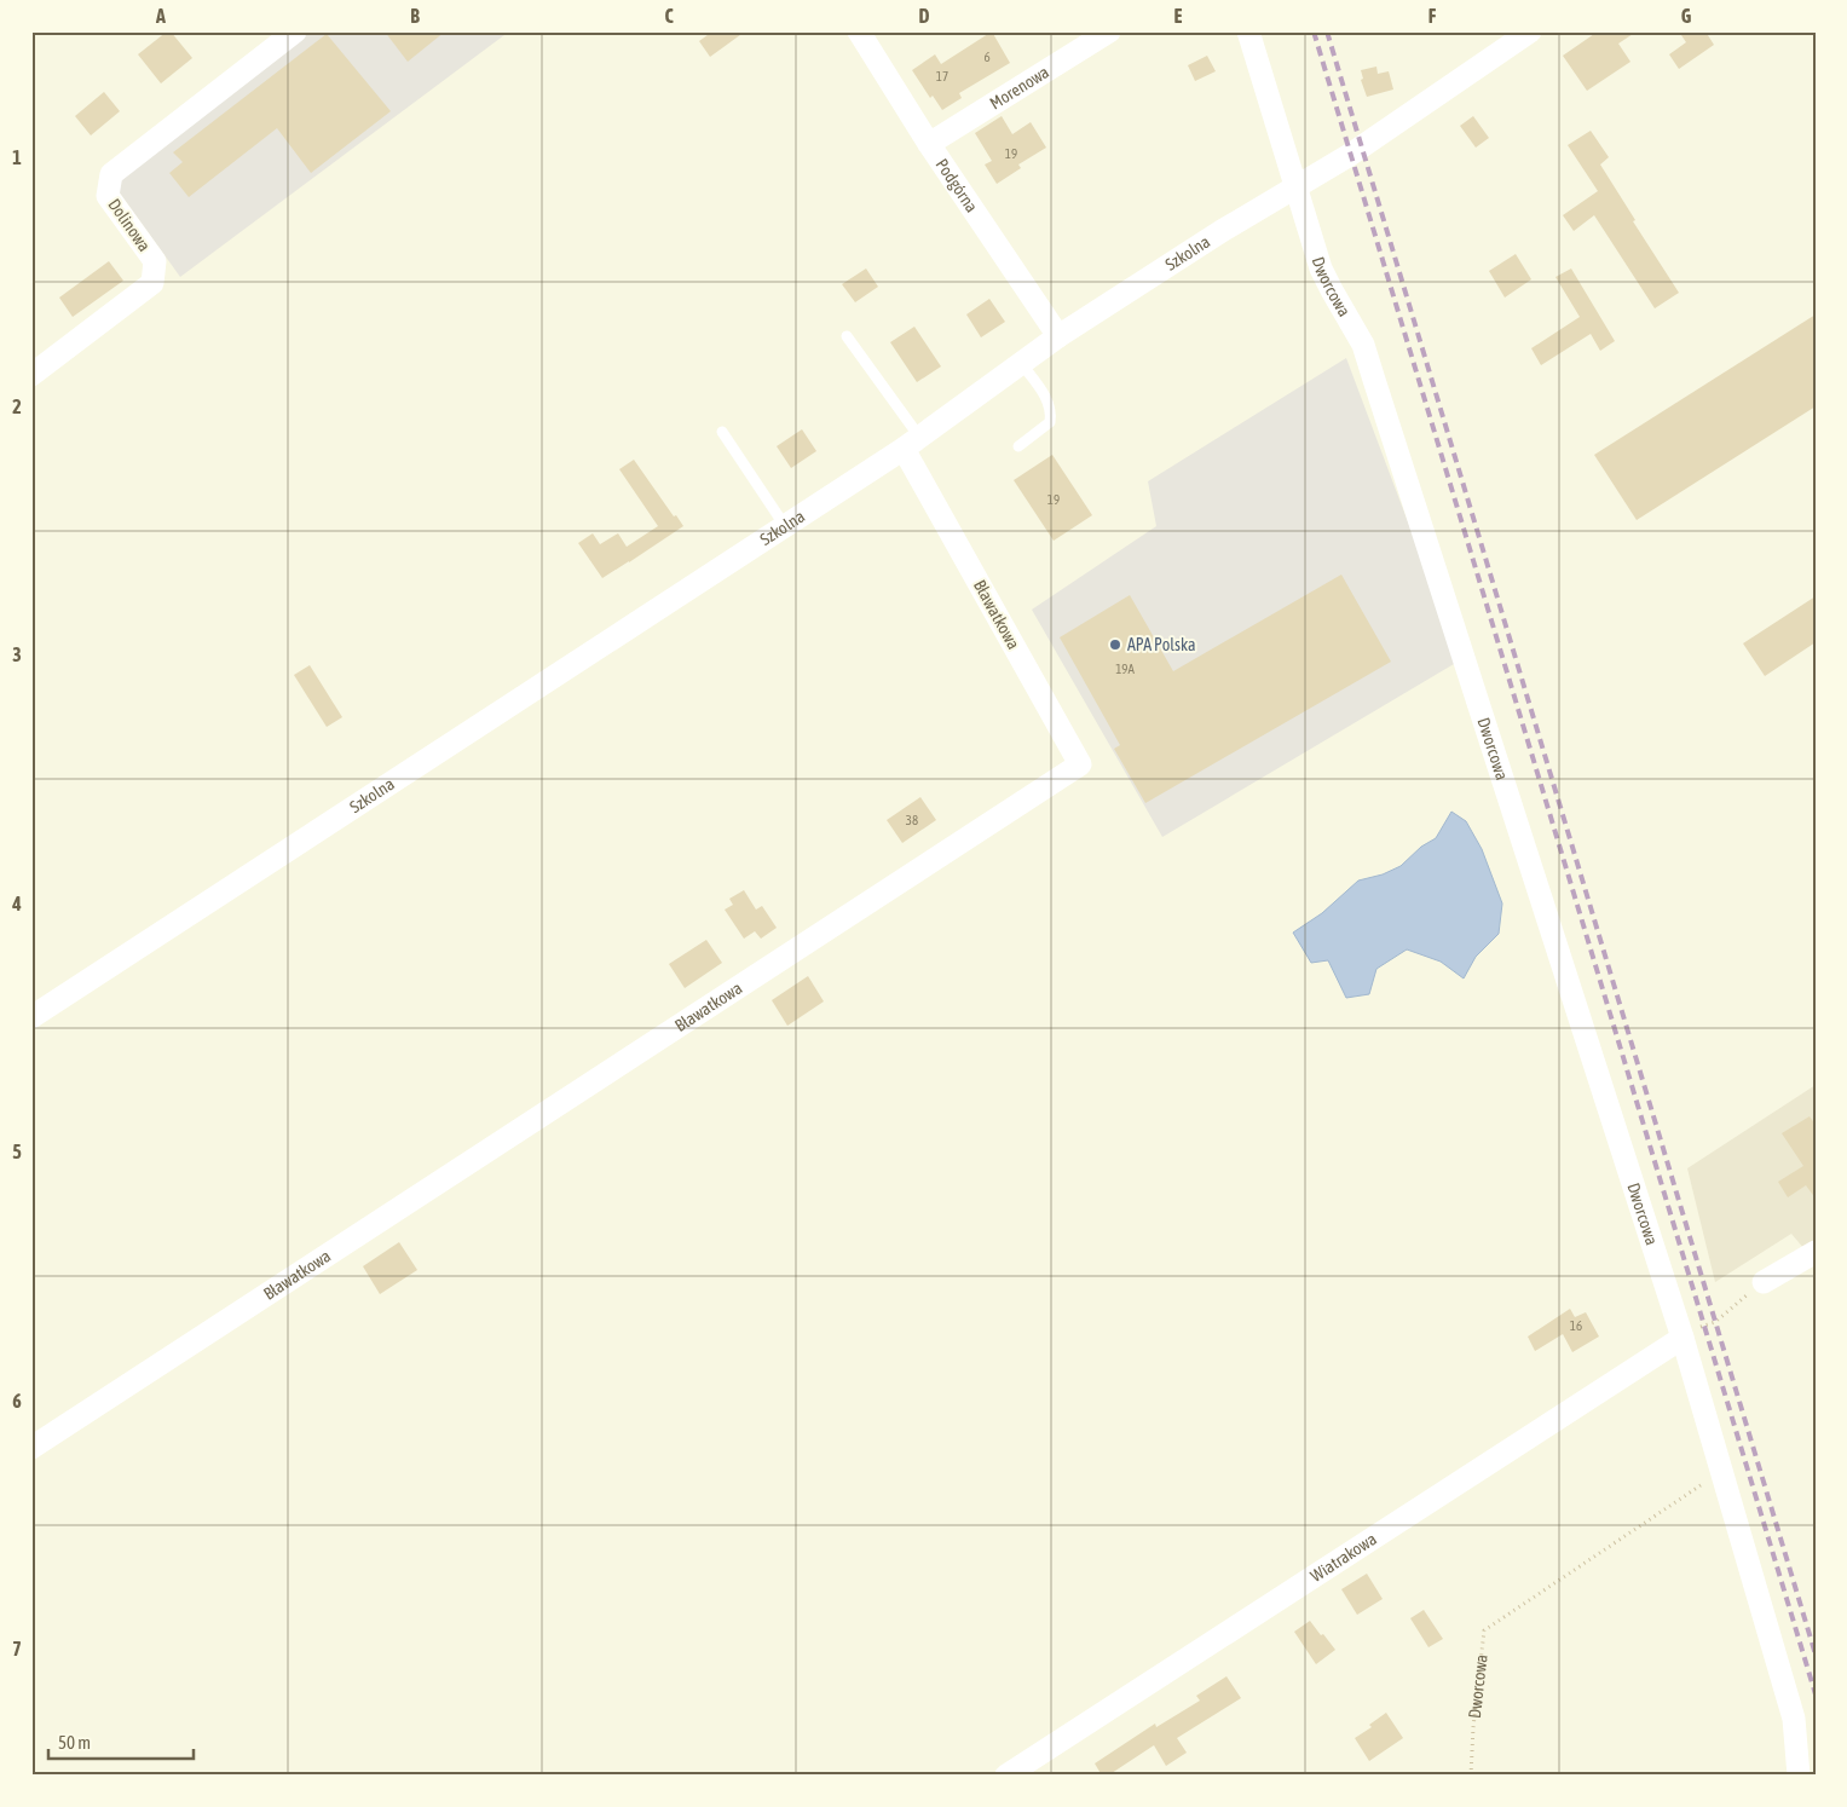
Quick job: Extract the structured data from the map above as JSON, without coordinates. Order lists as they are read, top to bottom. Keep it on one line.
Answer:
{"streets":{"street":["Morenowa","Podgórna","Dolinowa","Szkolna","Dworcowa","Bławatkowa","Wiatrakowa"]},"crossings":[["Morenowa","Podgórna"],["Podgórna","Szkolna"],["Szkolna","Dworcowa"],["Szkolna","Bławatkowa"],["Dworcowa","Wiatrakowa"]],"places":["APA Polska"],"house_numbers":["6","17","19","19","19A","38","16"],"scale_bar":"50 m","grid":{"columns":["A","B","C","D","E","F","G"],"rows":["1","2","3","4","5","6","7"]}}
